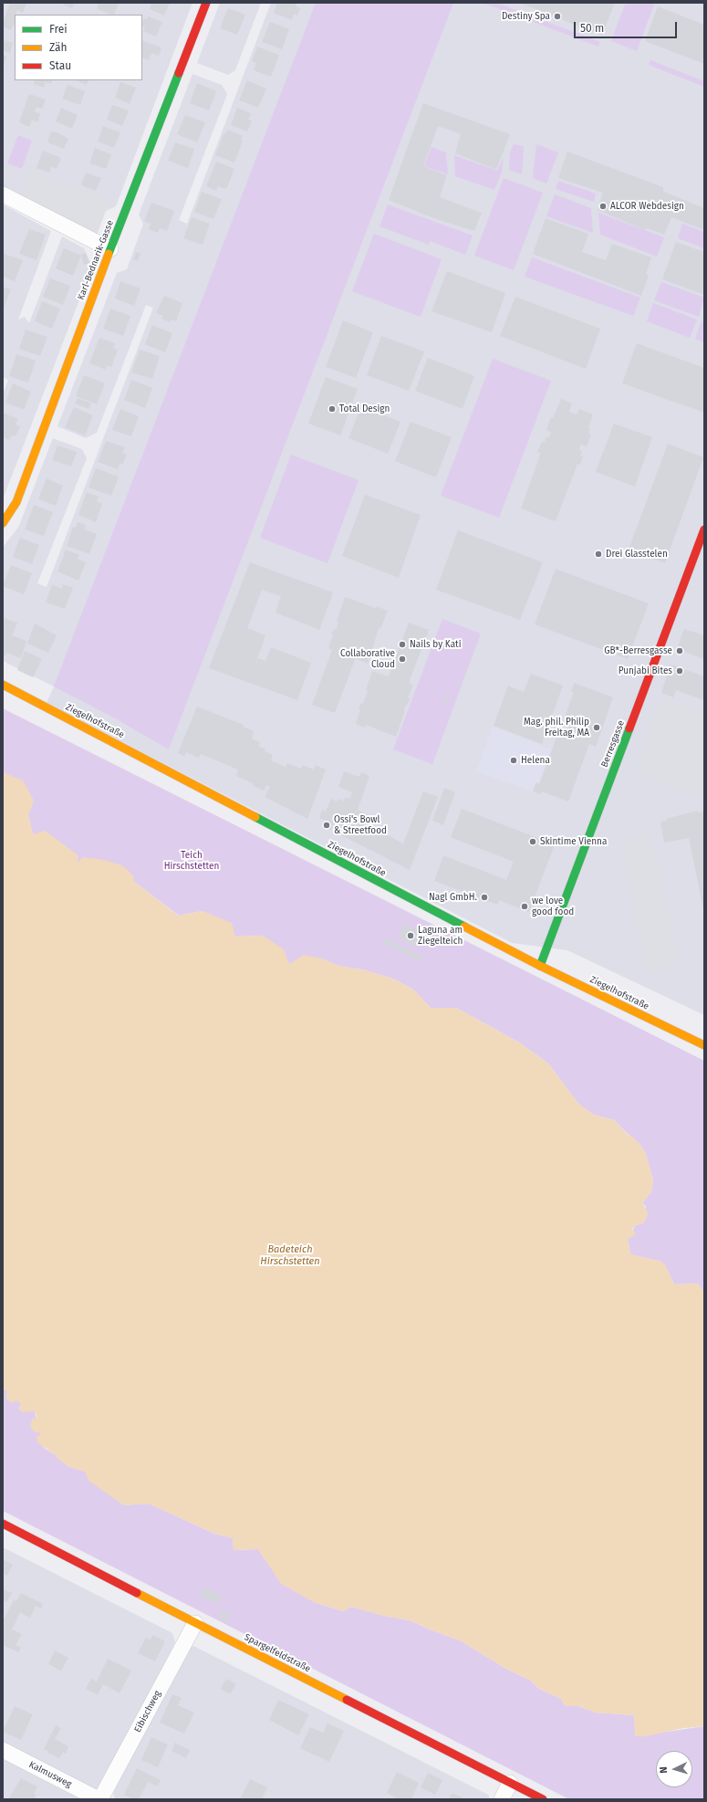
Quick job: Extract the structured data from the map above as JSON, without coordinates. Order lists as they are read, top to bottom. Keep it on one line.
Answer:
{"streets":{"street":["Karl-Bednarik-Gasse","Ziegelhofstraße","Berresgasse","Spargelfeldstraße","Eibischweg","Kalmusweg"]},"crossings":[["Ziegelhofstraße","Berresgasse"],["Spargelfeldstraße","Eibischweg"],["Eibischweg","Kalmusweg"]],"water":["Badeteich Hirschstetten"],"parks":["Teich Hirschstetten"],"places":["Destiny Spa","ALCOR Webdesign","Total Design","Drei Glasstelen","Nails by Kati","GB*-Berresgasse","Collaborative Cloud","Punjabi Bites","Mag. phil. Philip Freitag, MA","Helena","Ossi's Bowl & Streetfood","Skintime Vienna","Nagl GmbH.","we love good food","Laguna am Ziegelteich"],"legend":["Frei","Zäh","Stau"],"scale_bar":"50 m","north":"left"}
